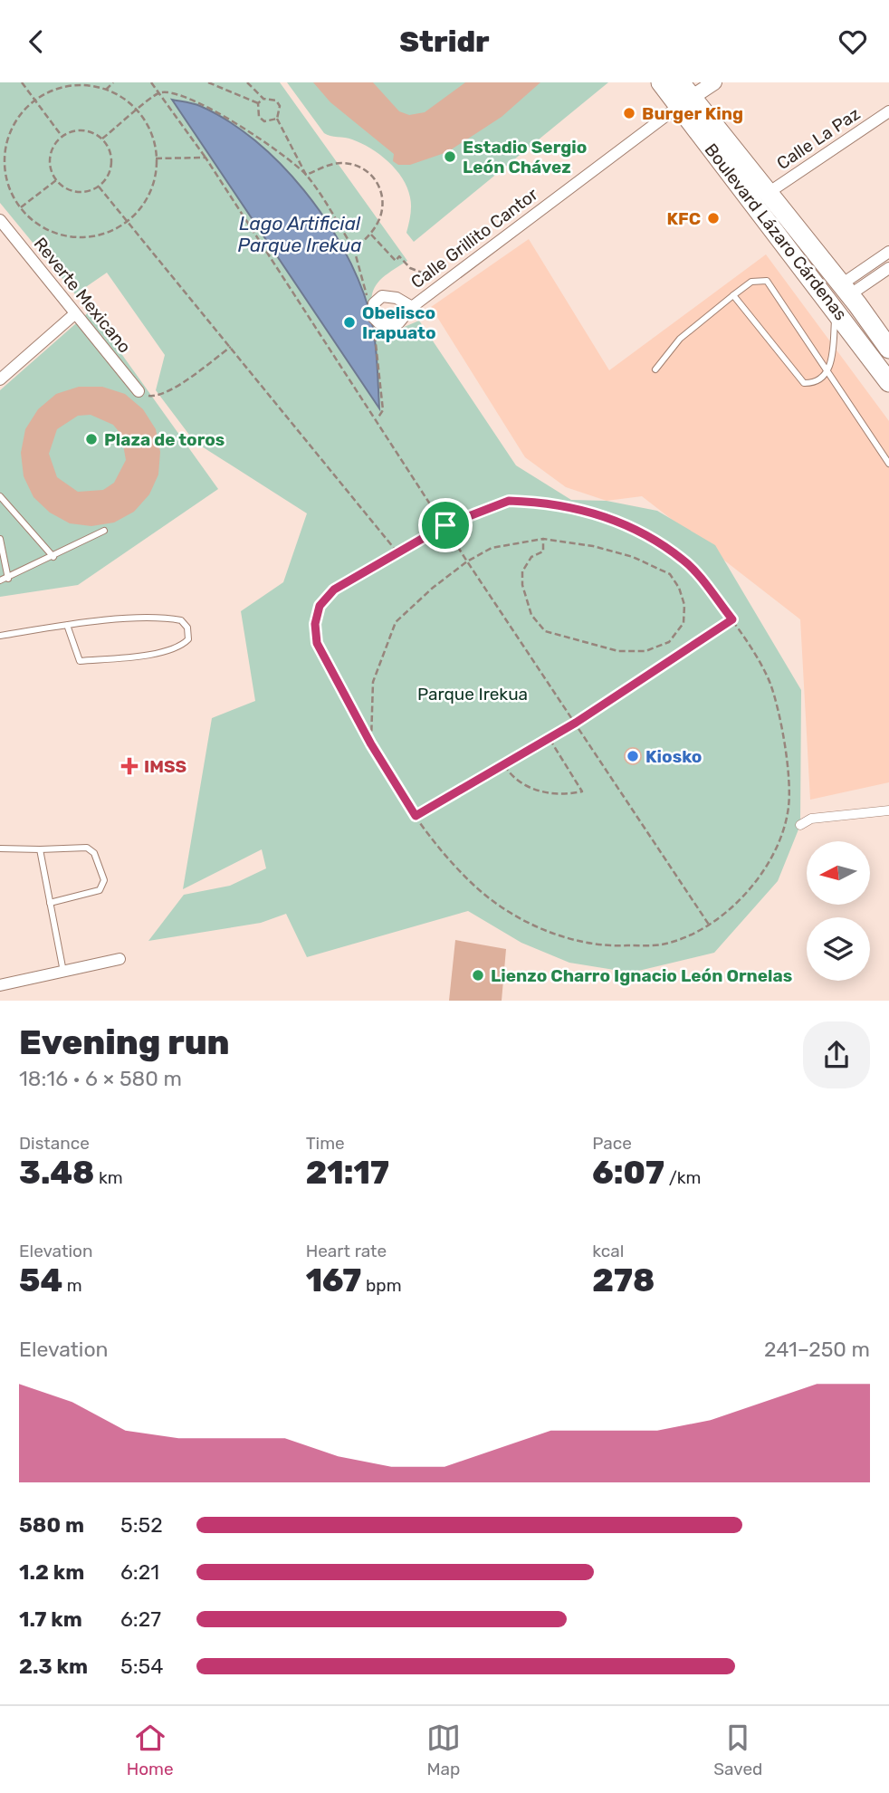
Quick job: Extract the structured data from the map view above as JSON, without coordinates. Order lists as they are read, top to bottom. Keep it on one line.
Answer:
{"streets":{"main road":["Boulevard Lázaro Cárdenas"],"street":["Calle La Paz","Calle Grillito Cantor","Reverte Mexicano"]},"crossings":[["Calle La Paz","Boulevard Lázaro Cárdenas"],["Boulevard Lázaro Cárdenas","Calle Grillito Cantor"]],"water":["Lago Artificial Parque Irekua"],"parks":["Parque Irekua"],"places":{"other":["Burger King","Estadio Sergio León Chávez","KFC","Obelisco Irapuato","Plaza de toros","Kiosko","Lienzo Charro Ignacio León Ornelas"],"health":["IMSS"]},"north":"left","page":{"header":"Stridr","heading":["Evening run","18:16 · 6 × 580 m"],"stats":[["Distance","3.48 km"],["Time","21:17"],["Pace","6:07 /km"],["Elevation","54 m"],["Heart rate","167 bpm"],["kcal","278"]],"chart":["Elevation","241–250 m"],"list":[{"name":"580 m","note":"5:52"},{"name":"1.2 km","note":"6:21"},{"name":"1.7 km","note":"6:27"},{"name":"2.3 km","note":"5:54"}],"tabs":["Home","Map","Saved"]}}
